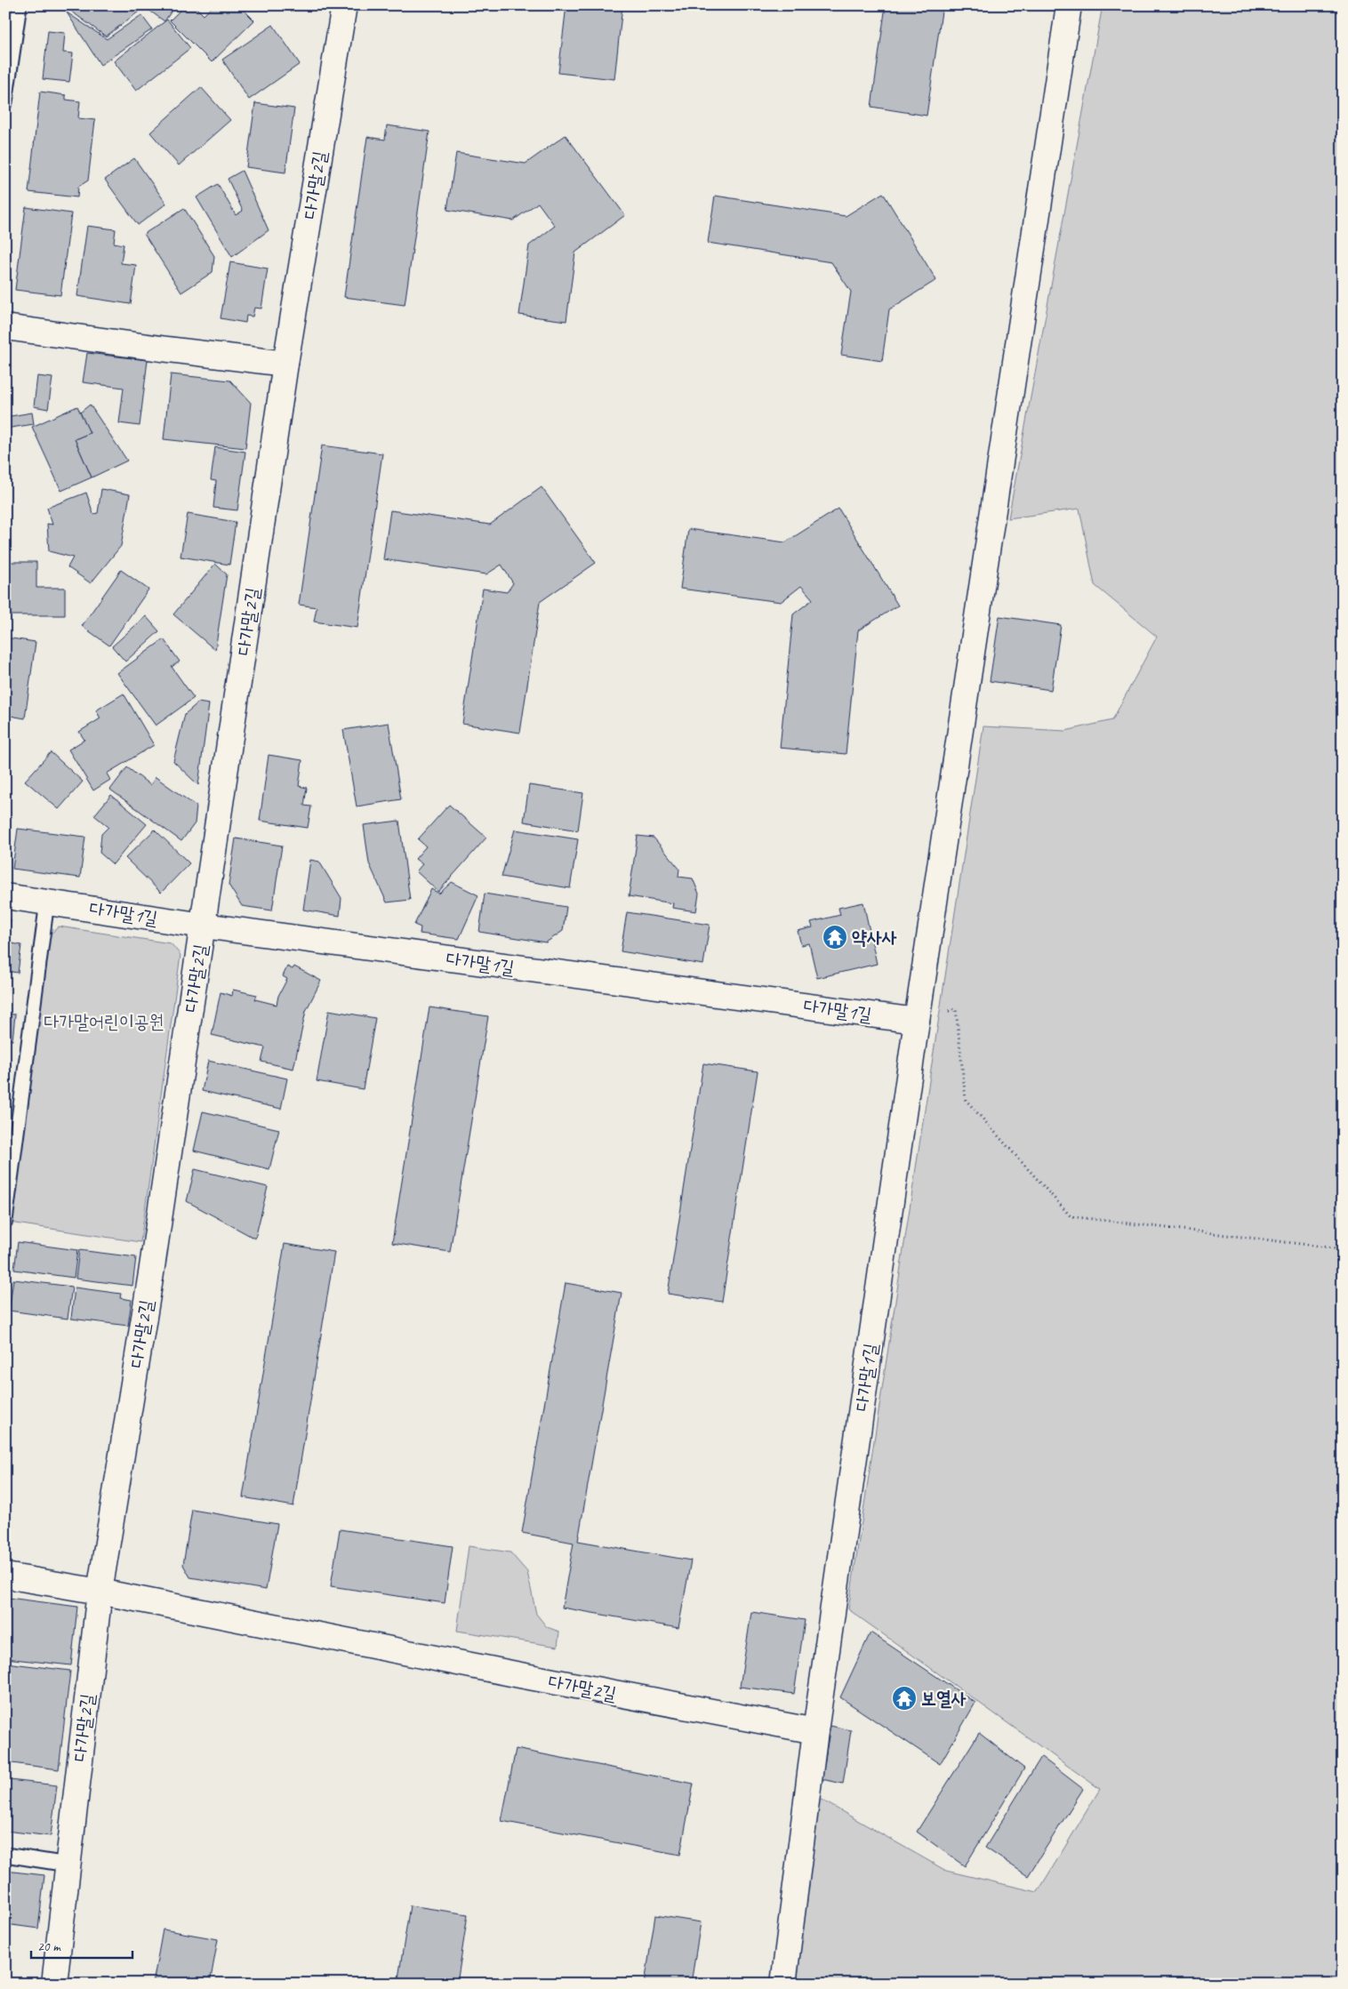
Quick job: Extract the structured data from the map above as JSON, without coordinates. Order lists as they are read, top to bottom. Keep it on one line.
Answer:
{"streets":{"street":["다가말2길","다가말1길"]},"crossings":[["다가말2길","다가말1길"]],"parks":["다가말어린이공원"],"places":{"temple":["약사사","보열사"]},"scale_bar":"20 m"}
